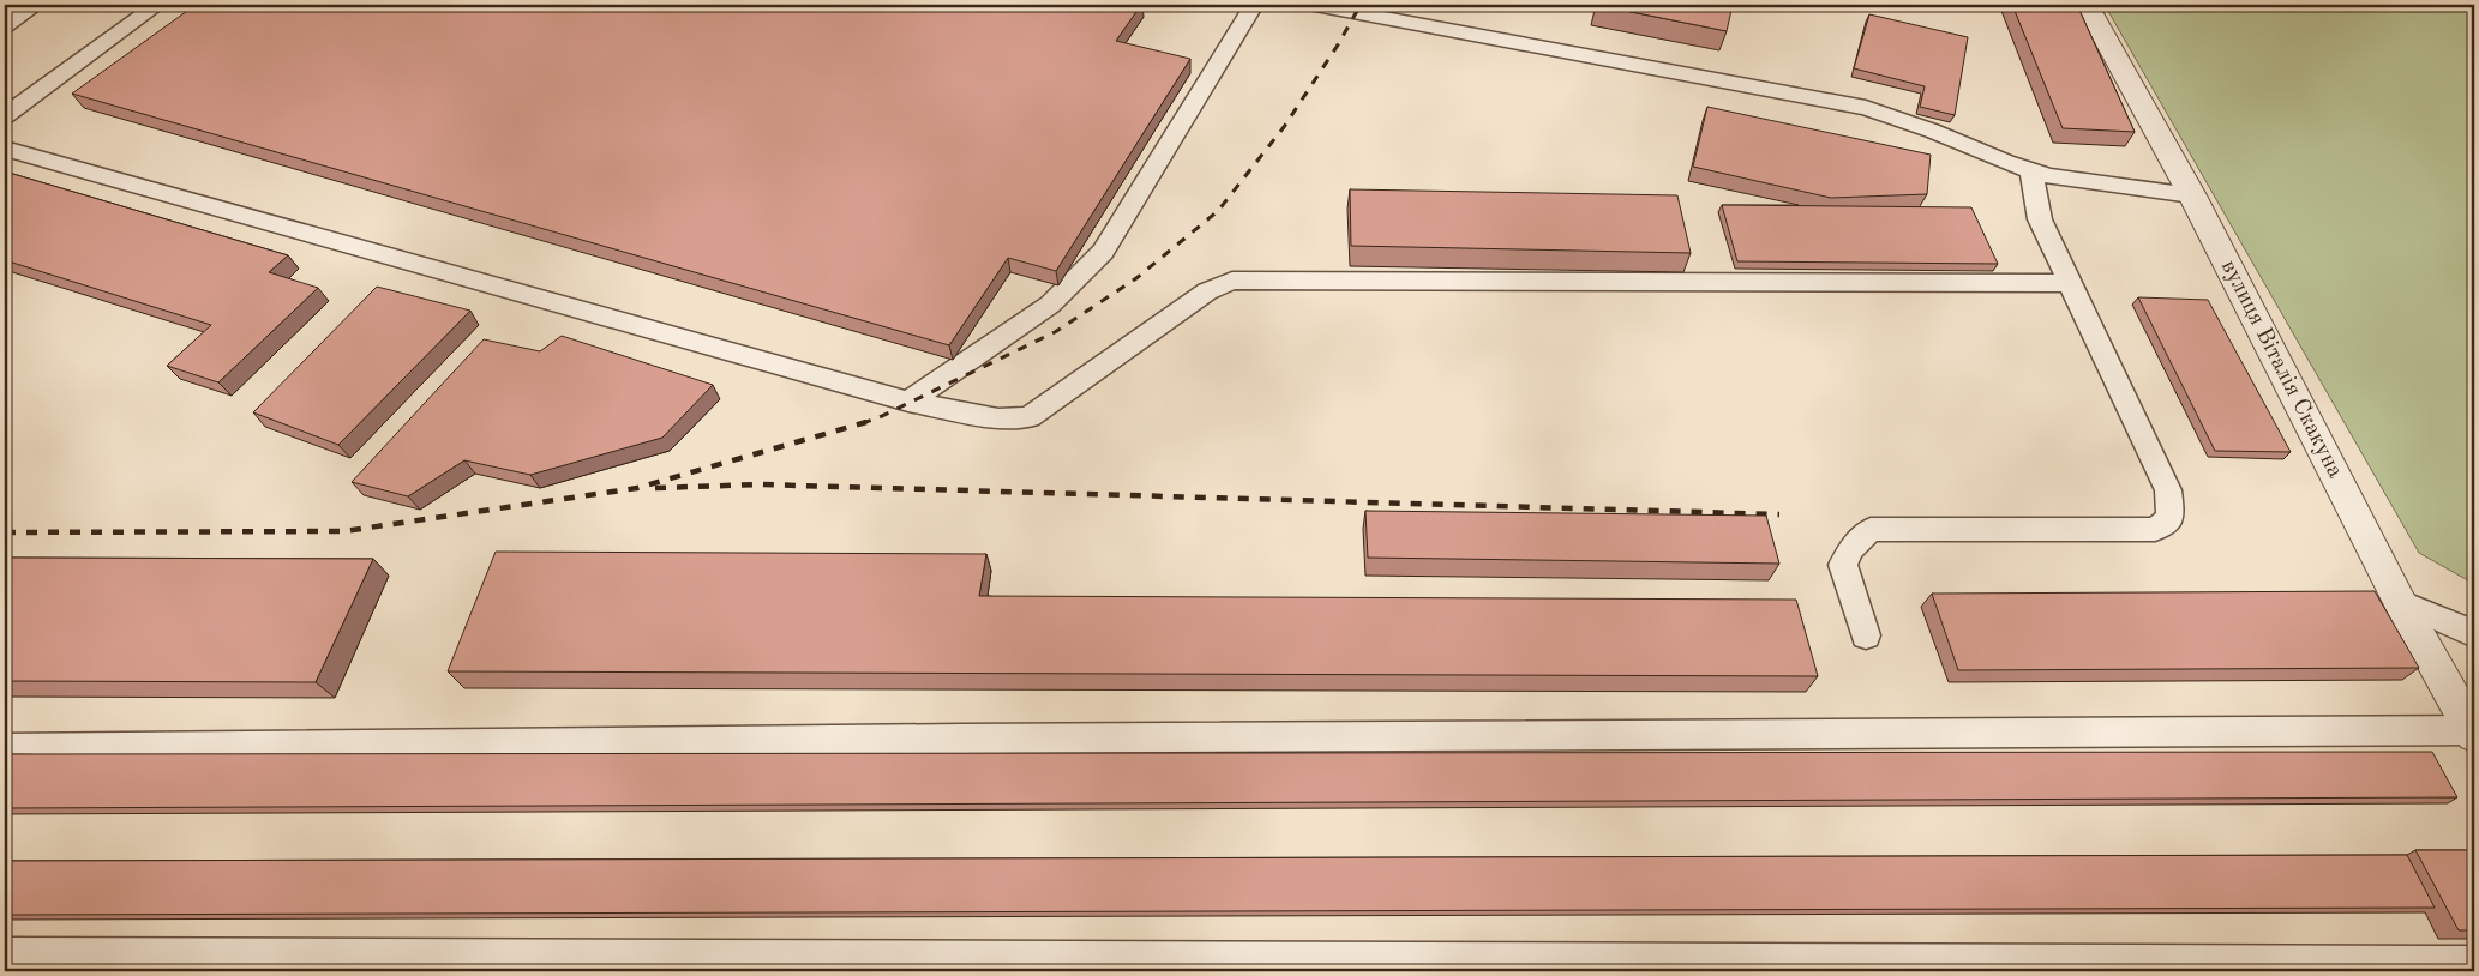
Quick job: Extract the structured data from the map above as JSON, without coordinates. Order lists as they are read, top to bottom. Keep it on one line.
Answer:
{"streets":{"street":["вулиця Віталія Скакуна"]}}
